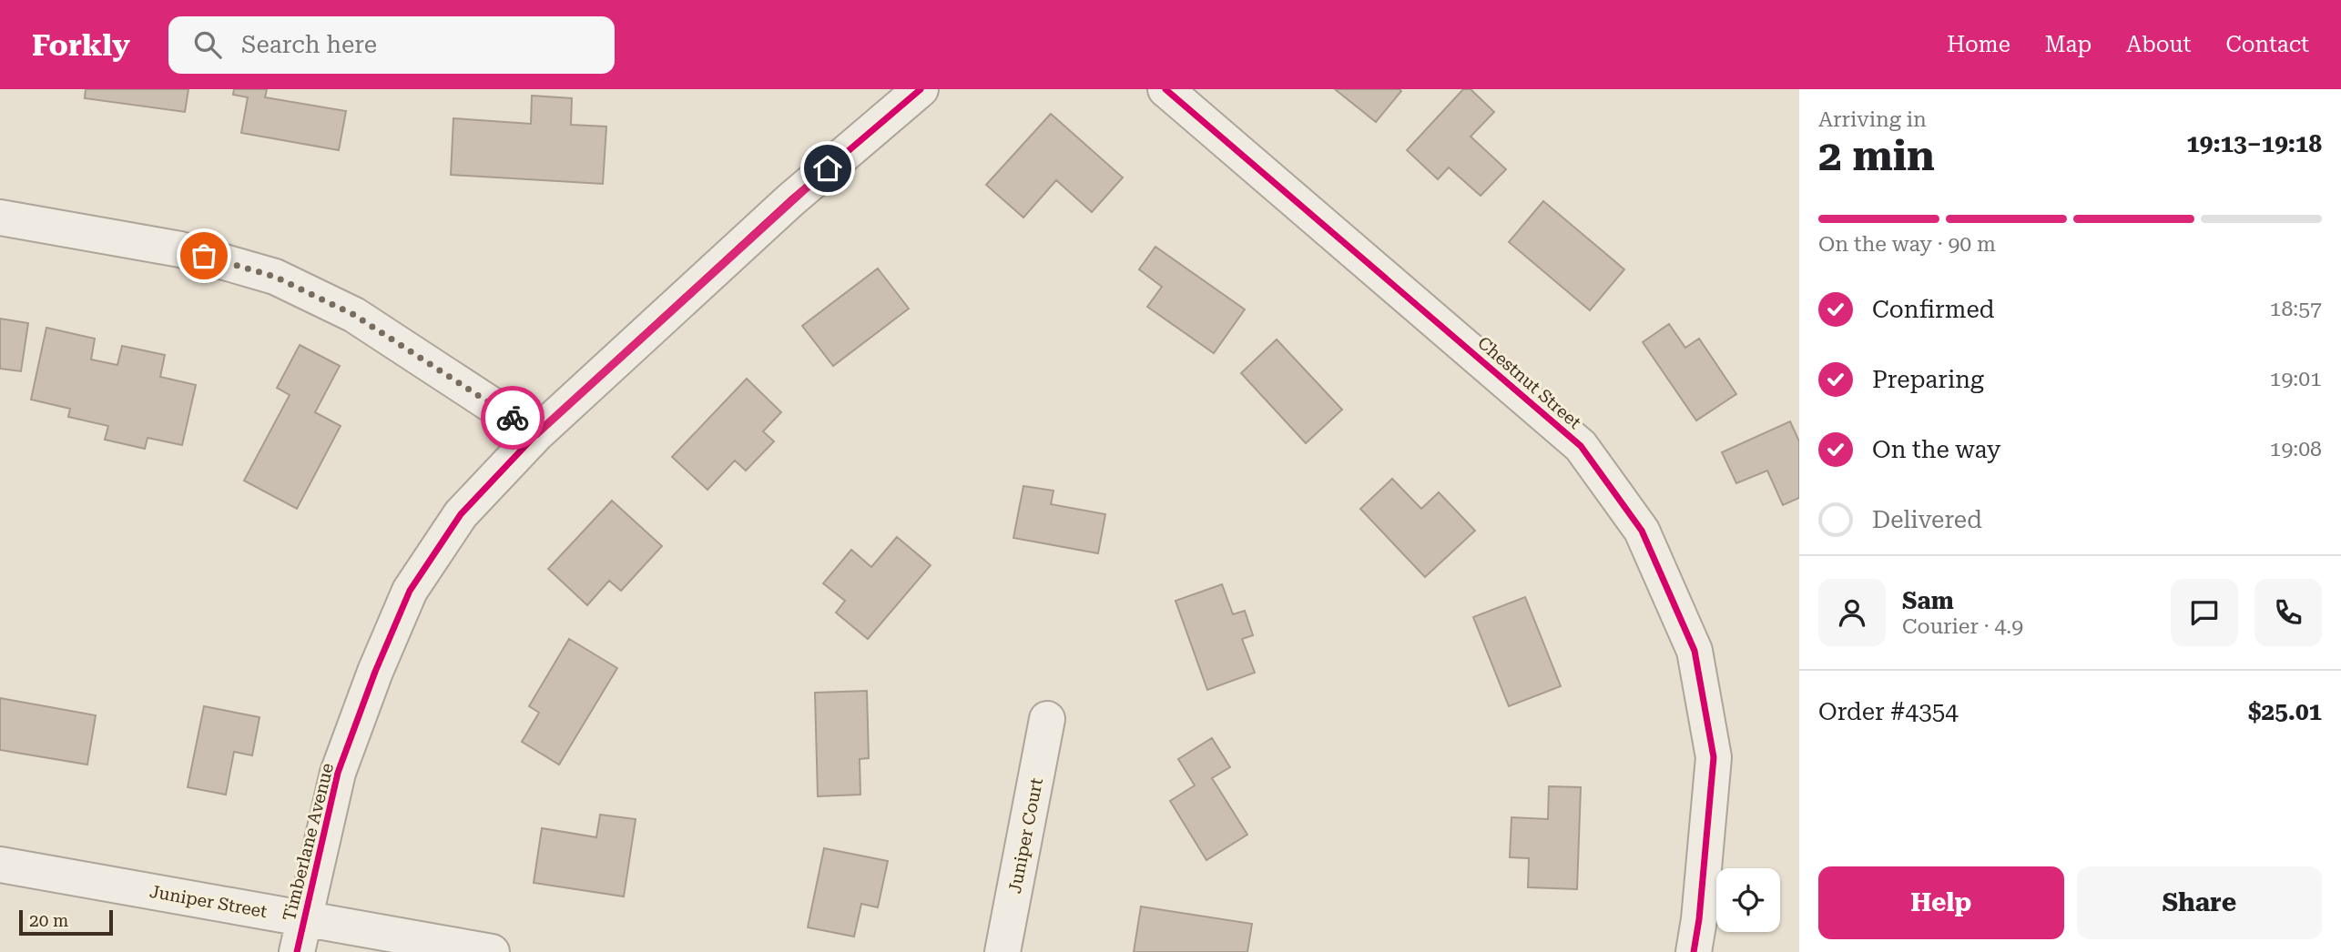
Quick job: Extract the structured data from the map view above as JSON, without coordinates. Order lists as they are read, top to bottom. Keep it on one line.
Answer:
{"streets":{"street":["Chestnut Street","Juniper Court","Timberlane Avenue","Juniper Street"]},"crossings":[["Timberlane Avenue","Juniper Street"]],"scale_bar":"20 m","page":{"header":"Forkly","search":"Search here","nav":["Home","Map","About","Contact"],"heading":["2 min","Arriving in","19:13–19:18"],"panel":["Sam","Courier · 4.9","Order #4354","$25.01"],"bar":"On the way · 90 m","list":[["Confirmed","18:57"],["Preparing","19:01"],["On the way","19:08"],"Delivered"],"buttons":["Help","Share"],"scale":"20 m"}}
